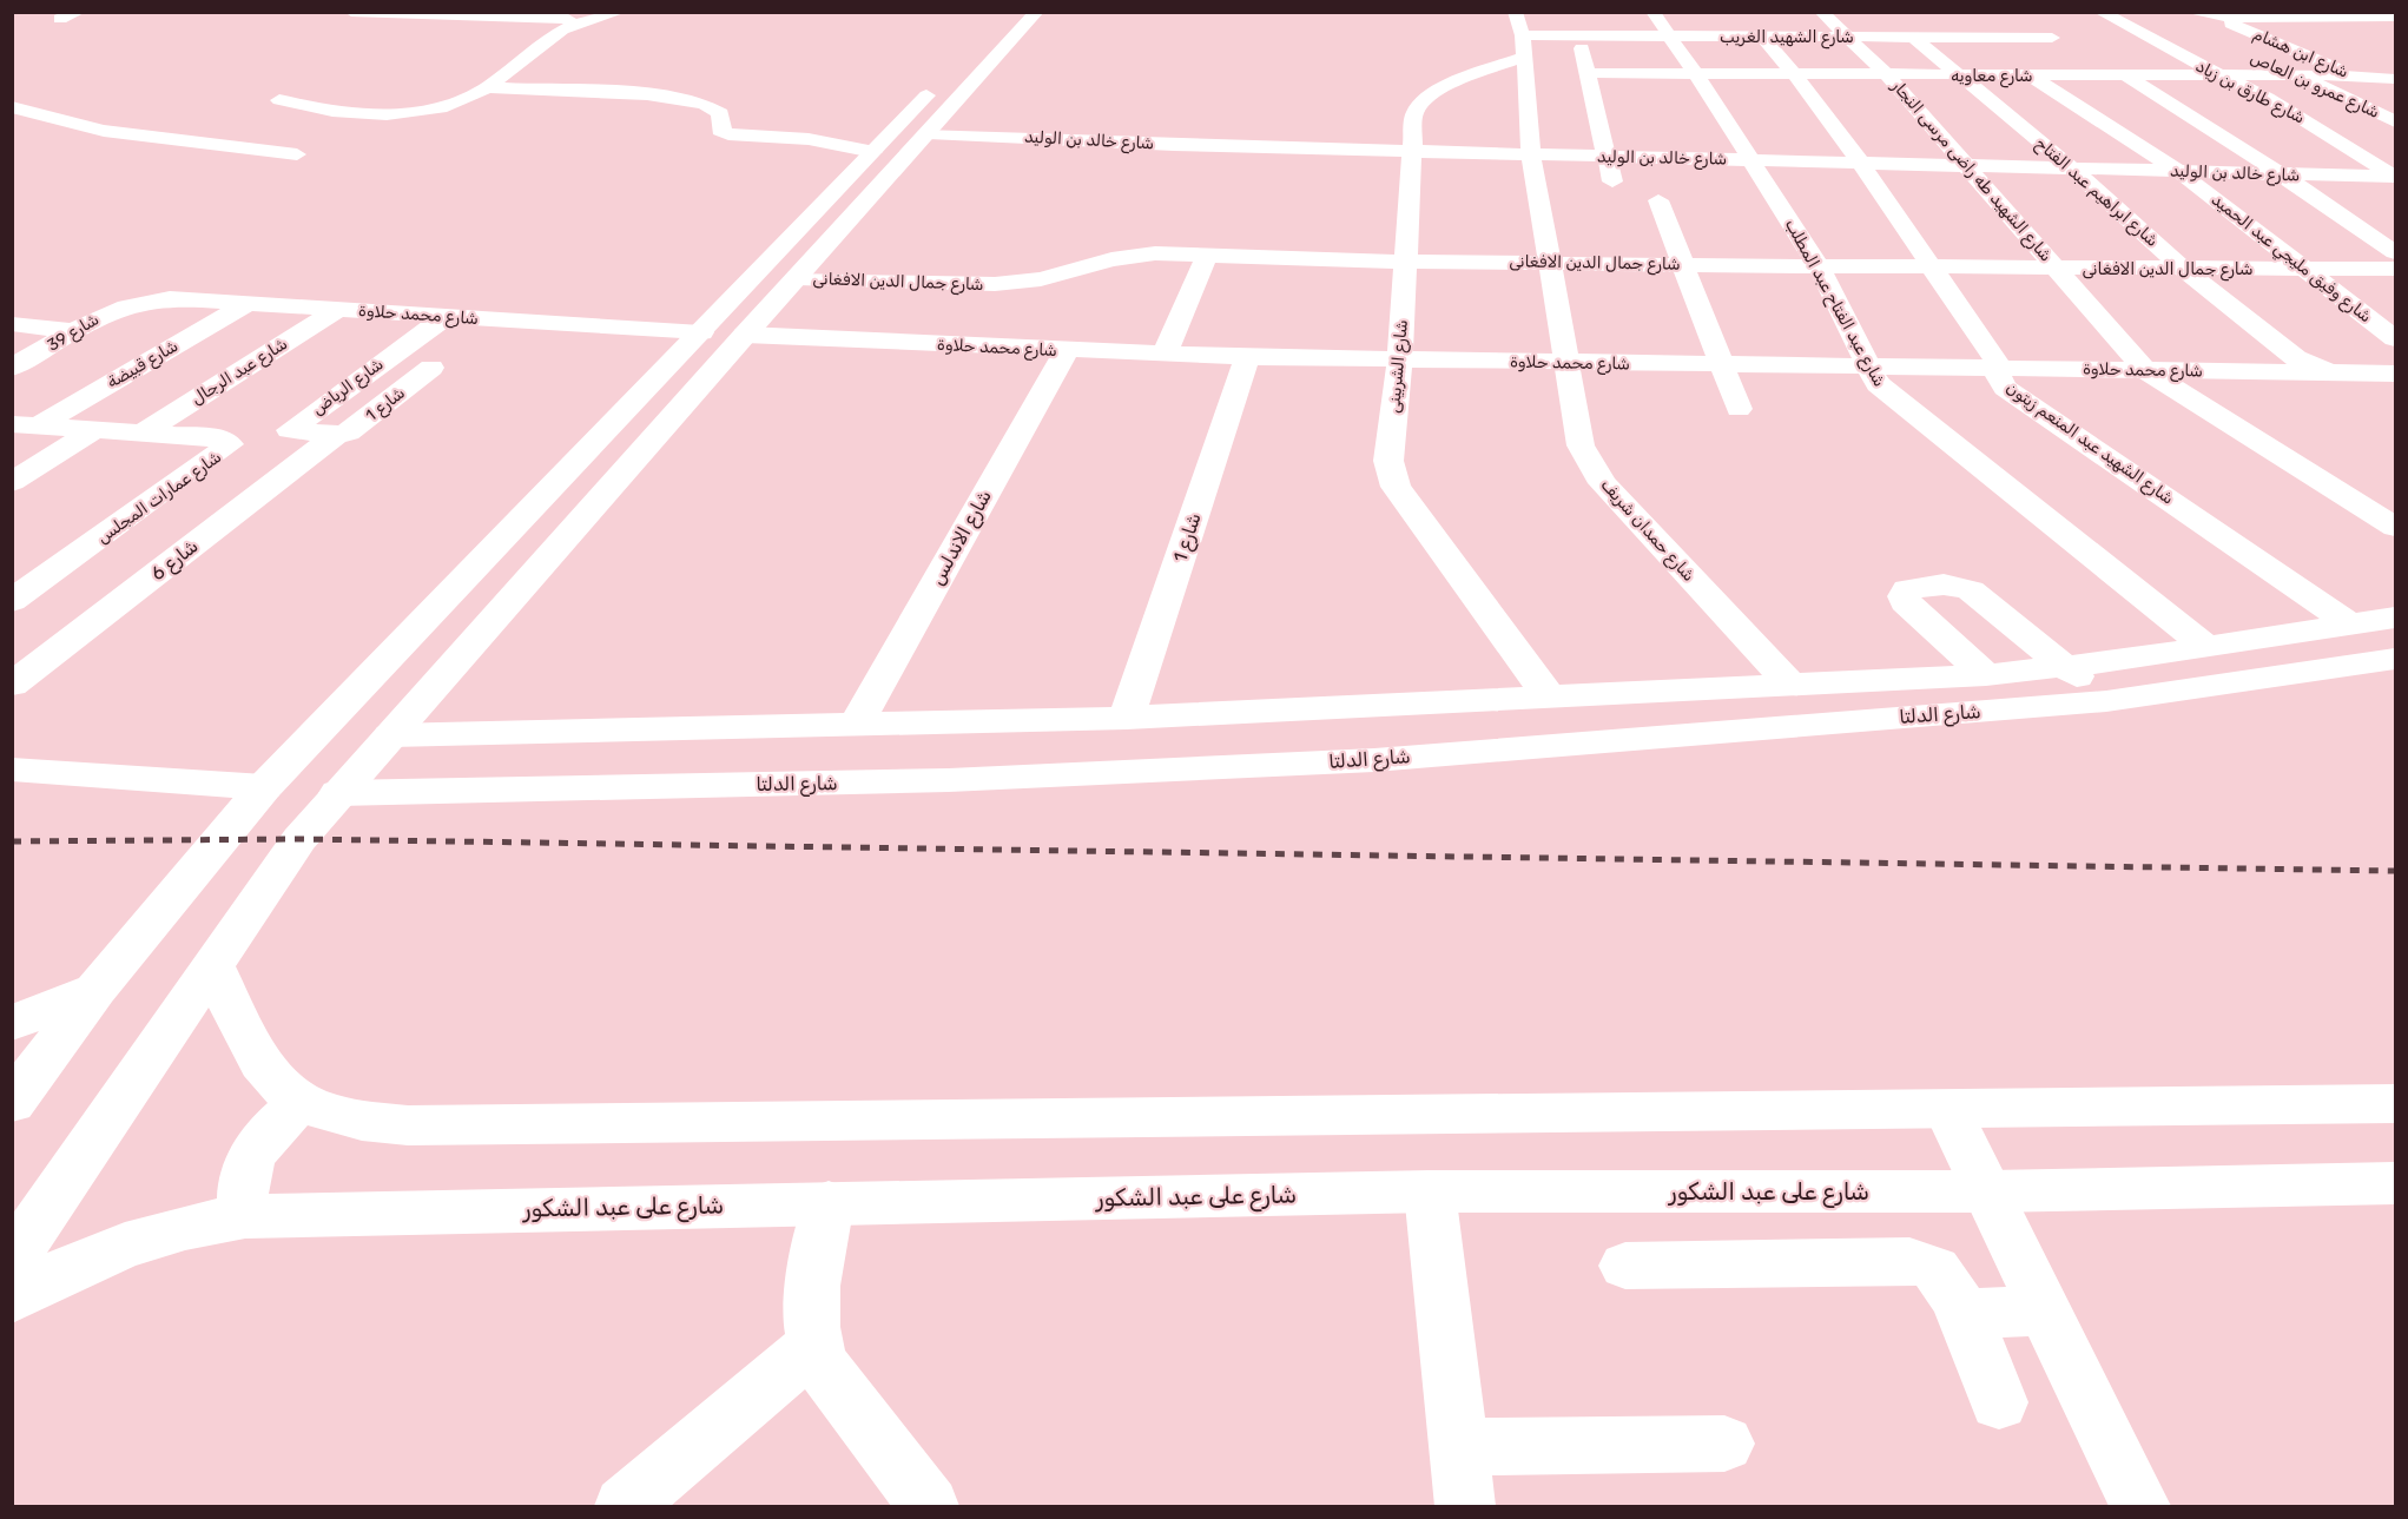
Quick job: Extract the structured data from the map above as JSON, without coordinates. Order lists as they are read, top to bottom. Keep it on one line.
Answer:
{"streets":{"street":["شارع الشهيد الغريب","شارع ابن هشام","شارع معاويه","شارع عمرو بن العاص","شارع طارق بن زياد","شارع خالد بن الوليد","شارع الشهيد طه راضى مرسى النجار","شارع ابراهيم عبد الفتاح","شارع وفيق مليجي عبد الحميد","شارع جمال الدين الافغانى","شارع عبد الفتاح عبد المطلب","شارع محمد حلاوة","شارع 39","شارع قبيضة","شارع الشربينى","شارع عبد الرجال","شارع الرياض","شارع 1","شارع الشهيد عبد المنعم زيتون","شارع عمارات المجلس","شارع حمدان شريف","شارع الاندلس","شارع 6","شارع الدلتا","شارع على عبد الشكور"]},"crossings":[["شارع الشهيد الغريب","شارع الشهيد طه راضى مرسى النجار"],["شارع الشهيد الغريب","شارع ابراهيم عبد الفتاح"],["شارع الشهيد الغريب","شارع وفيق مليجي عبد الحميد"],["شارع الشهيد الغريب","شارع عبد الفتاح عبد المطلب"],["شارع الشهيد الغريب","شارع الشربينى"],["شارع الشهيد الغريب","شارع الشهيد عبد المنعم زيتون"],["شارع الشهيد الغريب","شارع حمدان شريف"],["شارع ابن هشام","شارع معاويه"],["شارع معاويه","شارع عمرو بن العاص"],["شارع معاويه","شارع طارق بن زياد"],["شارع معاويه","شارع الشهيد طه راضى مرسى النجار"],["شارع معاويه","شارع ابراهيم عبد الفتاح"],["شارع معاويه","شارع وفيق مليجي عبد الحميد"],["شارع معاويه","شارع عبد الفتاح عبد المطلب"],["شارع معاويه","شارع الشهيد عبد المنعم زيتون"],["شارع طارق بن زياد","شارع خالد بن الوليد"],["شارع خالد بن الوليد","شارع الشهيد طه راضى مرسى النجار"],["شارع خالد بن الوليد","شارع ابراهيم عبد الفتاح"],["شارع خالد بن الوليد","شارع وفيق مليجي عبد الحميد"],["شارع خالد بن الوليد","شارع عبد الفتاح عبد المطلب"],["شارع خالد بن الوليد","شارع الشربينى"],["شارع خالد بن الوليد","شارع الشهيد عبد المنعم زيتون"],["شارع خالد بن الوليد","شارع حمدان شريف"],["شارع الشهيد طه راضى مرسى النجار","شارع جمال الدين الافغانى"],["شارع الشهيد طه راضى مرسى النجار","شارع محمد حلاوة"],["شارع ابراهيم عبد الفتاح","شارع جمال الدين الافغانى"],["شارع ابراهيم عبد الفتاح","شارع محمد حلاوة"],["شارع وفيق مليجي عبد الحميد","شارع جمال الدين الافغانى"],["شارع جمال الدين الافغانى","شارع عبد الفتاح عبد المطلب"],["شارع جمال الدين الافغانى","شارع الشربينى"],["شارع جمال الدين الافغانى","شارع الشهيد عبد المنعم زيتون"],["شارع جمال الدين الافغانى","شارع حمدان شريف"],["شارع عبد الفتاح عبد المطلب","شارع محمد حلاوة"],["شارع عبد الفتاح عبد المطلب","شارع الدلتا"],["شارع محمد حلاوة","شارع 39"],["شارع محمد حلاوة","شارع قبيضة"],["شارع محمد حلاوة","شارع الشربينى"],["شارع محمد حلاوة","شارع عبد الرجال"],["شارع محمد حلاوة","شارع الرياض"],["شارع محمد حلاوة","شارع 1"],["شارع محمد حلاوة","شارع الشهيد عبد المنعم زيتون"],["شارع محمد حلاوة","شارع حمدان شريف"],["شارع محمد حلاوة","شارع الاندلس"],["شارع الشربينى","شارع حمدان شريف"],["شارع الشربينى","شارع الدلتا"],["شارع عبد الرجال","شارع عمارات المجلس"],["شارع الرياض","شارع 1"],["شارع الرياض","شارع 6"],["شارع 1","شارع 6"],["شارع 1","شارع الدلتا"],["شارع الشهيد عبد المنعم زيتون","شارع الدلتا"],["شارع حمدان شريف","شارع الدلتا"],["شارع الاندلس","شارع الدلتا"]]}
